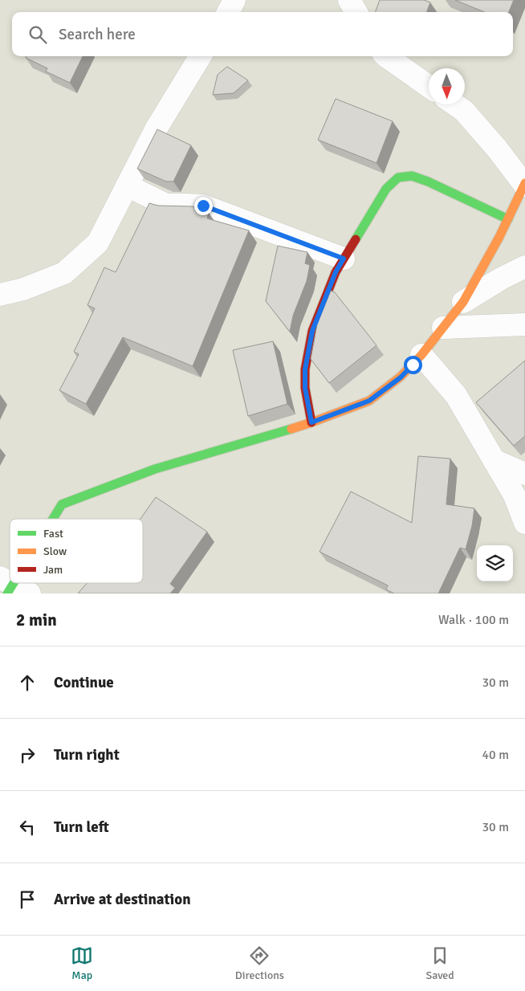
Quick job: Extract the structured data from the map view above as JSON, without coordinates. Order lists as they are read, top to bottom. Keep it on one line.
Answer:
{"legend":["Fast","Slow","Jam"],"north":"bottom","page":{"search":"Search here","heading":["2 min","Walk · 100 m"],"list":[["Continue","30 m"],["Turn right","40 m"],["Turn left","30 m"],"Arrive at destination"],"nav":["Map","Directions","Saved"]}}
